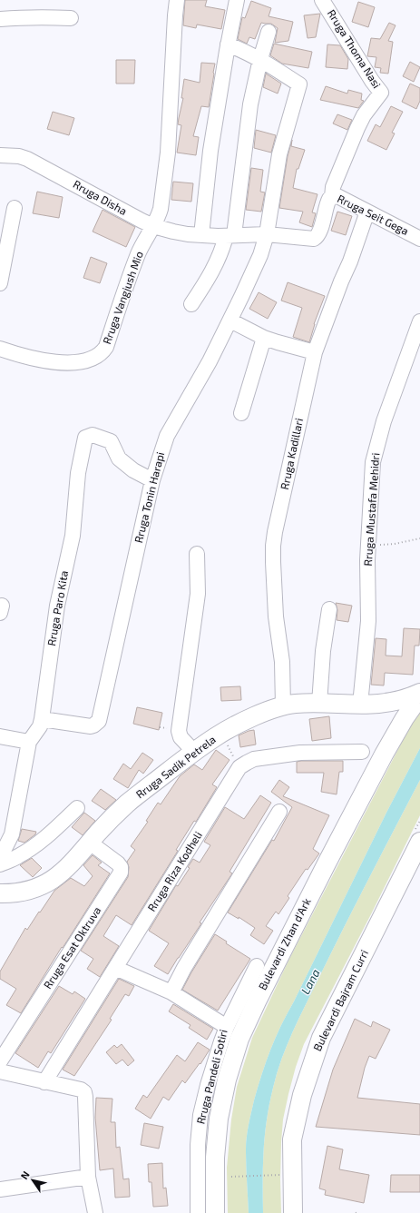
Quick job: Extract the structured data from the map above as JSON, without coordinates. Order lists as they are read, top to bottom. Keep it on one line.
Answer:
{"streets":{"main road":["Rruga Sadik Petrela","Bulevardi Zhan d'Ark","Bulevardi Bajram Curri"],"street":["Rruga Thoma Nasi","Rruga Disha","Rruga Seit Gega","Rruga Vangjush Mio","Rruga Kadillari","Rruga Tonin Harapi","Rruga Mustafa Mehidri","Rruga Paro Kita","Rruga Riza Kodheli","Rruga Esat Oktruva","Rruga Pandeli Sotiri"]},"crossings":[["Rruga Thoma Nasi","Rruga Seit Gega"],["Rruga Disha","Rruga Seit Gega"],["Rruga Disha","Rruga Vangjush Mio"],["Rruga Seit Gega","Rruga Kadillari"],["Rruga Seit Gega","Rruga Tonin Harapi"],["Rruga Kadillari","Rruga Sadik Petrela"],["Rruga Tonin Harapi","Rruga Paro Kita"],["Rruga Mustafa Mehidri","Rruga Sadik Petrela"],["Rruga Sadik Petrela","Rruga Esat Oktruva"],["Rruga Riza Kodheli","Rruga Pandeli Sotiri"]],"water":["Lana"],"north":"top left"}
